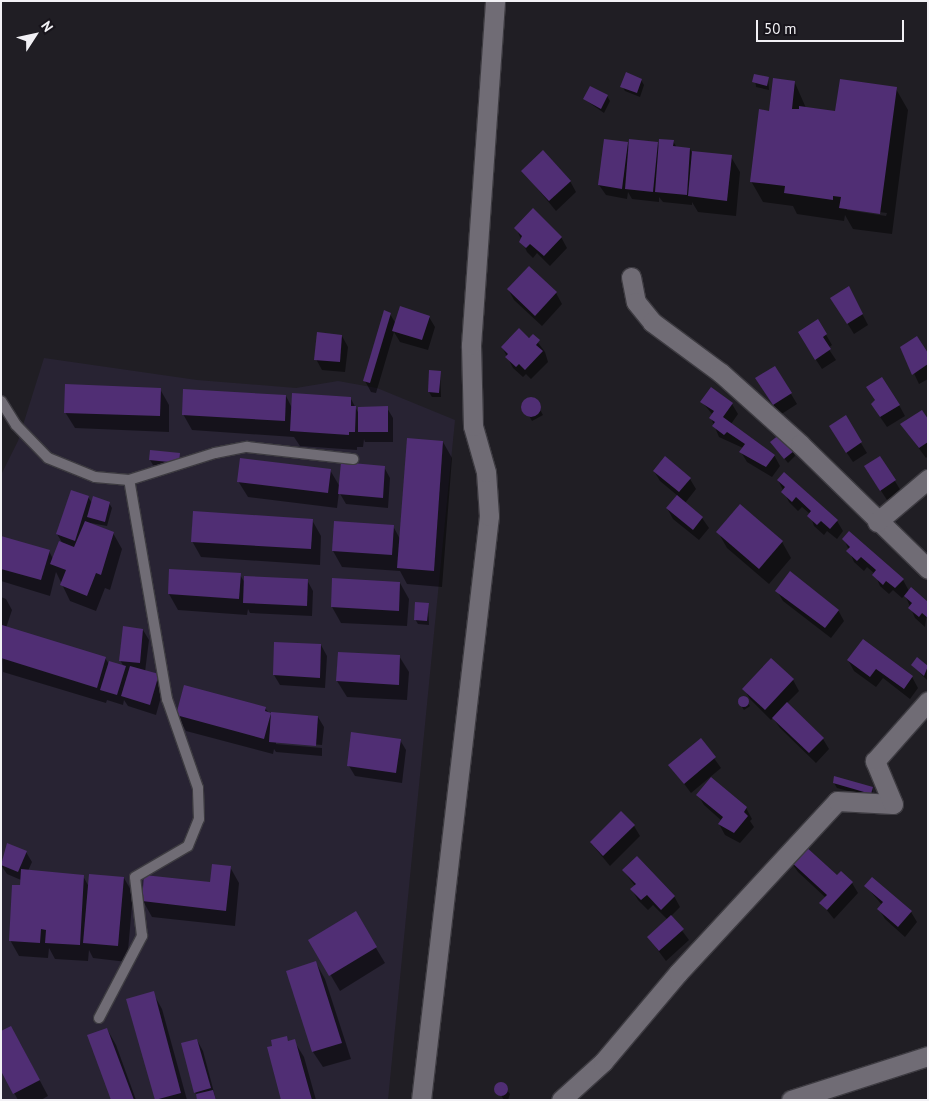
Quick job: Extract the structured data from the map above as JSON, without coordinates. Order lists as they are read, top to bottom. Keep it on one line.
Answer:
{"scale_bar":"50 m","north":"top right"}
